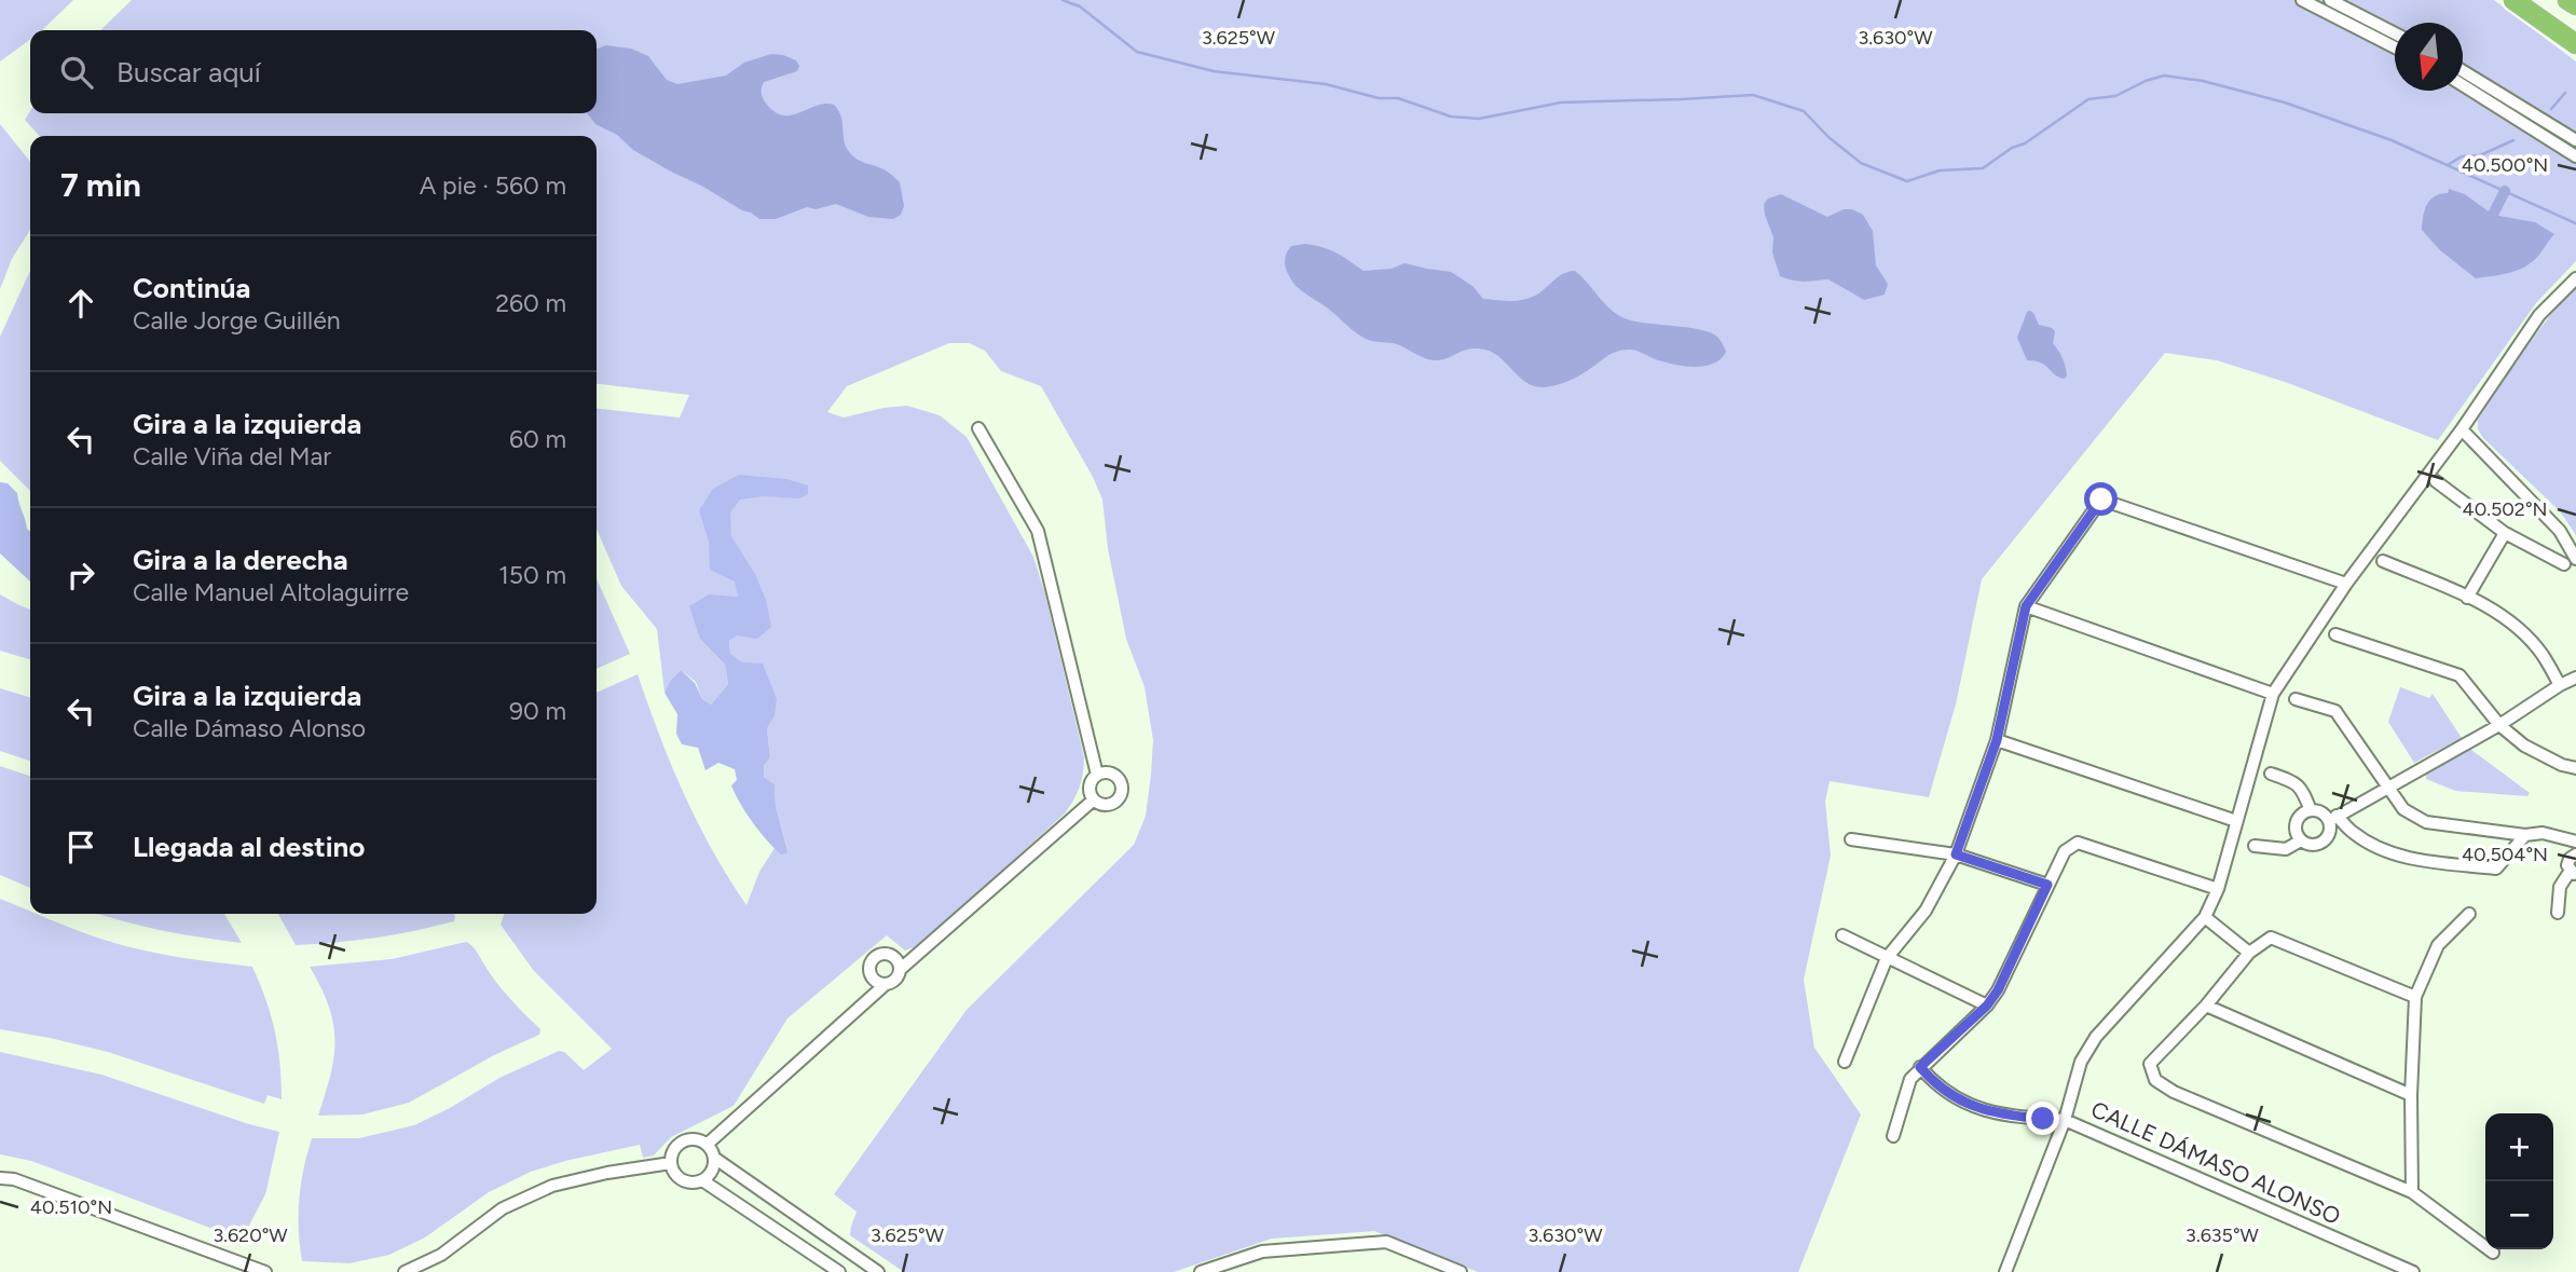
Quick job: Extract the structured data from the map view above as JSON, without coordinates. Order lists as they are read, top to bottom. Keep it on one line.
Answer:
{"streets":{"street":["CALLE DÁMASO ALONSO"]},"north":"bottom","page":{"search":"Buscar aquí","heading":["7 min","A pie · 560 m"],"list":[["Continúa","Calle Jorge Guillén","260 m"],["Gira a la izquierda","Calle Viña del Mar","60 m"],["Gira a la derecha","Calle Manuel Altolaguirre","150 m"],["Gira a la izquierda","Calle Dámaso Alonso","90 m"],"Llegada al destino"],"map_buttons":["+","−"]},"coordinates":["3.625°W","3.630°W","40.500°N","40.502°N","40.504°N","40.510°N","3.620°W","3.635°W"]}
